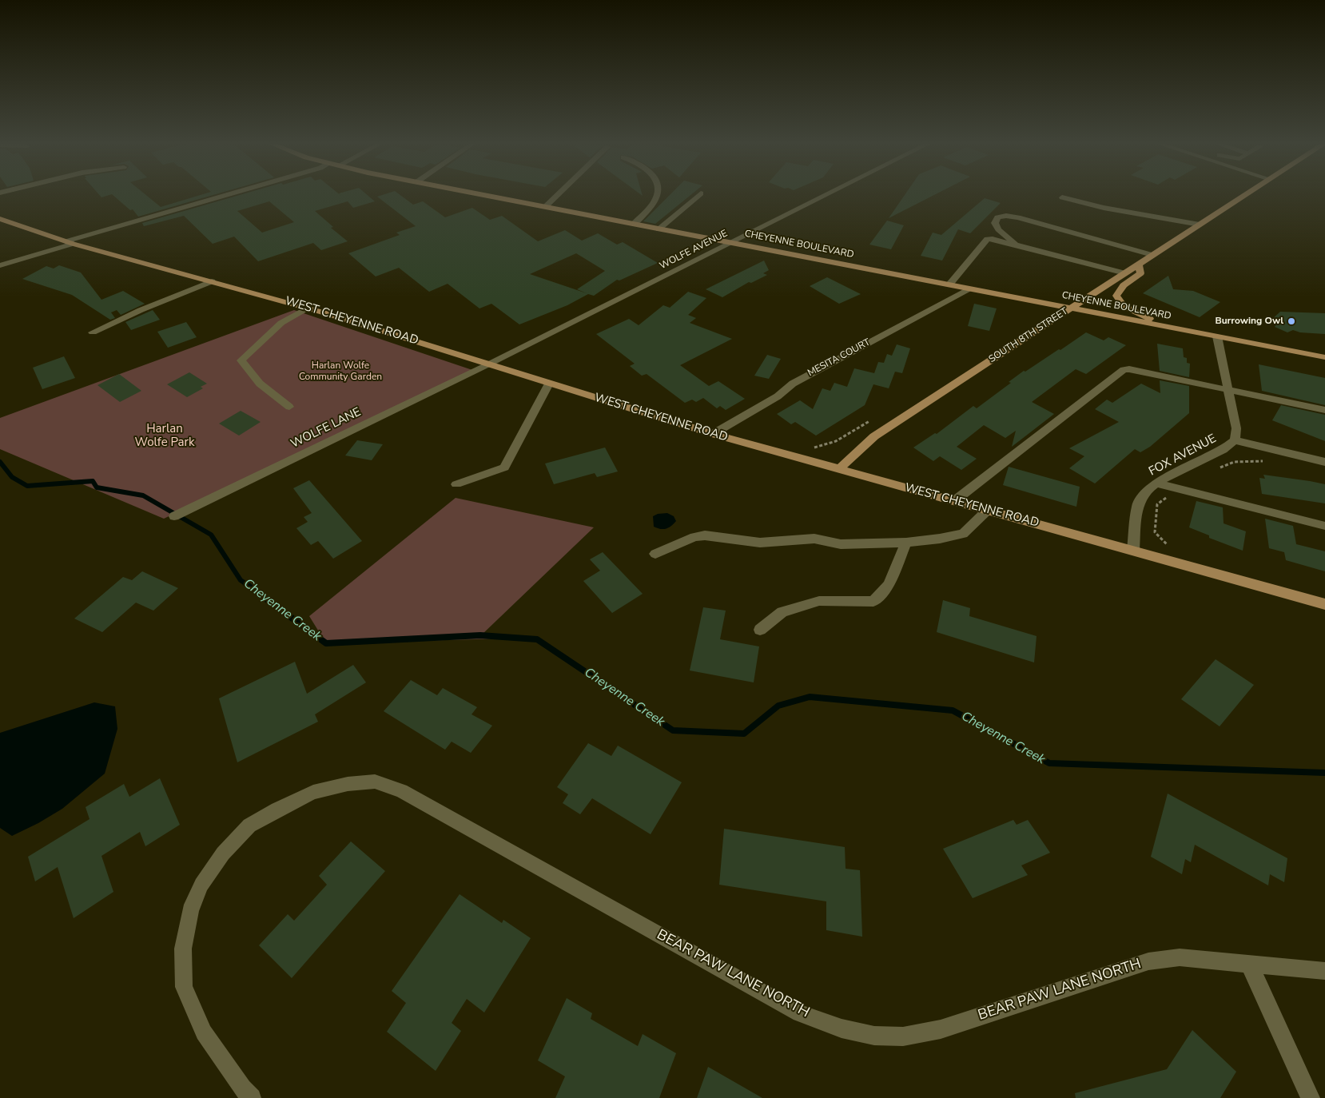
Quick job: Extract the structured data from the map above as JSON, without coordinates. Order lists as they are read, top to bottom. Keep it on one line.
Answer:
{"streets":{"main road":["CHEYENNE BOULEVARD","WEST CHEYENNE ROAD","SOUTH 8TH STREET"],"street":["WOLFE AVENUE","MESITA COURT","WOLFE LANE","FOX AVENUE","BEAR PAW LANE NORTH"]},"crossings":[["CHEYENNE BOULEVARD","WOLFE AVENUE"],["CHEYENNE BOULEVARD","SOUTH 8TH STREET"],["CHEYENNE BOULEVARD","MESITA COURT"],["CHEYENNE BOULEVARD","FOX AVENUE"],["WOLFE AVENUE","WEST CHEYENNE ROAD"],["WOLFE AVENUE","WOLFE LANE"],["WEST CHEYENNE ROAD","SOUTH 8TH STREET"],["WEST CHEYENNE ROAD","MESITA COURT"],["WEST CHEYENNE ROAD","WOLFE LANE"],["WEST CHEYENNE ROAD","FOX AVENUE"]],"water":["Cheyenne Creek"],"parks":["Harlan Wolfe Community Garden","Harlan Wolfe Park"],"places":["Burrowing Owl"]}
